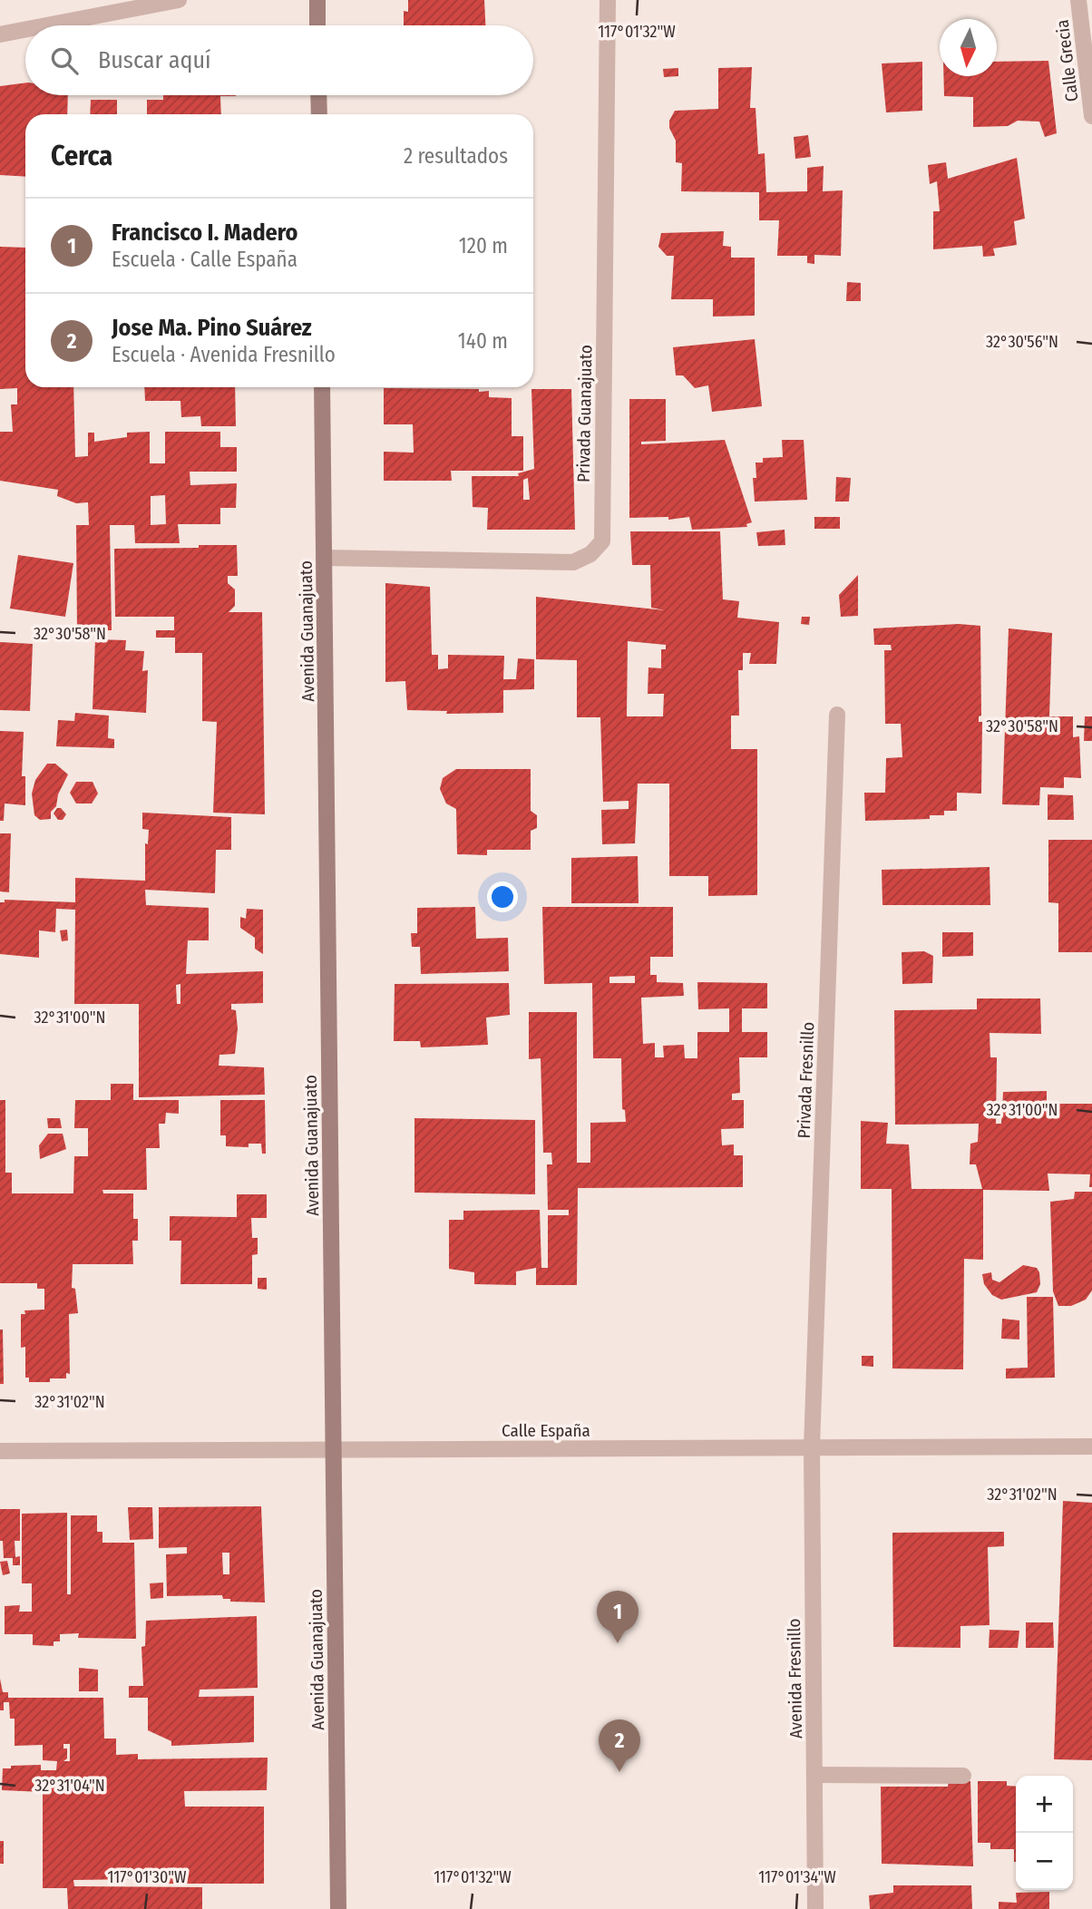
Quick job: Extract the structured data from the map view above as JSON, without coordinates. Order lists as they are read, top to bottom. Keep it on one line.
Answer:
{"streets":{"street":["Calle Grecia","Privada Guanajuato","Avenida Guanajuato","Privada Fresnillo","Calle España","Avenida Fresnillo"]},"crossings":[["Privada Guanajuato","Avenida Guanajuato"],["Avenida Guanajuato","Calle España"],["Privada Fresnillo","Calle España"],["Privada Fresnillo","Avenida Fresnillo"],["Calle España","Avenida Fresnillo"]],"north":"bottom","page":{"search":"Buscar aquí","heading":["Cerca","2 resultados"],"list":[{"mark":"1","name":"Francisco I. Madero","note":"Escuela · Calle España","value":"120 m"},{"mark":"2","name":"Jose Ma. Pino Suárez","note":"Escuela · Avenida Fresnillo","value":"140 m"}],"pins":["1","2"],"map_buttons":["+","−"]},"coordinates":["117°01'32\"W","32°30'56\"N","32°30'58\"N","32°31'00\"N","32°31'02\"N","32°31'04\"N","117°01'30\"W","117°01'34\"W"]}
